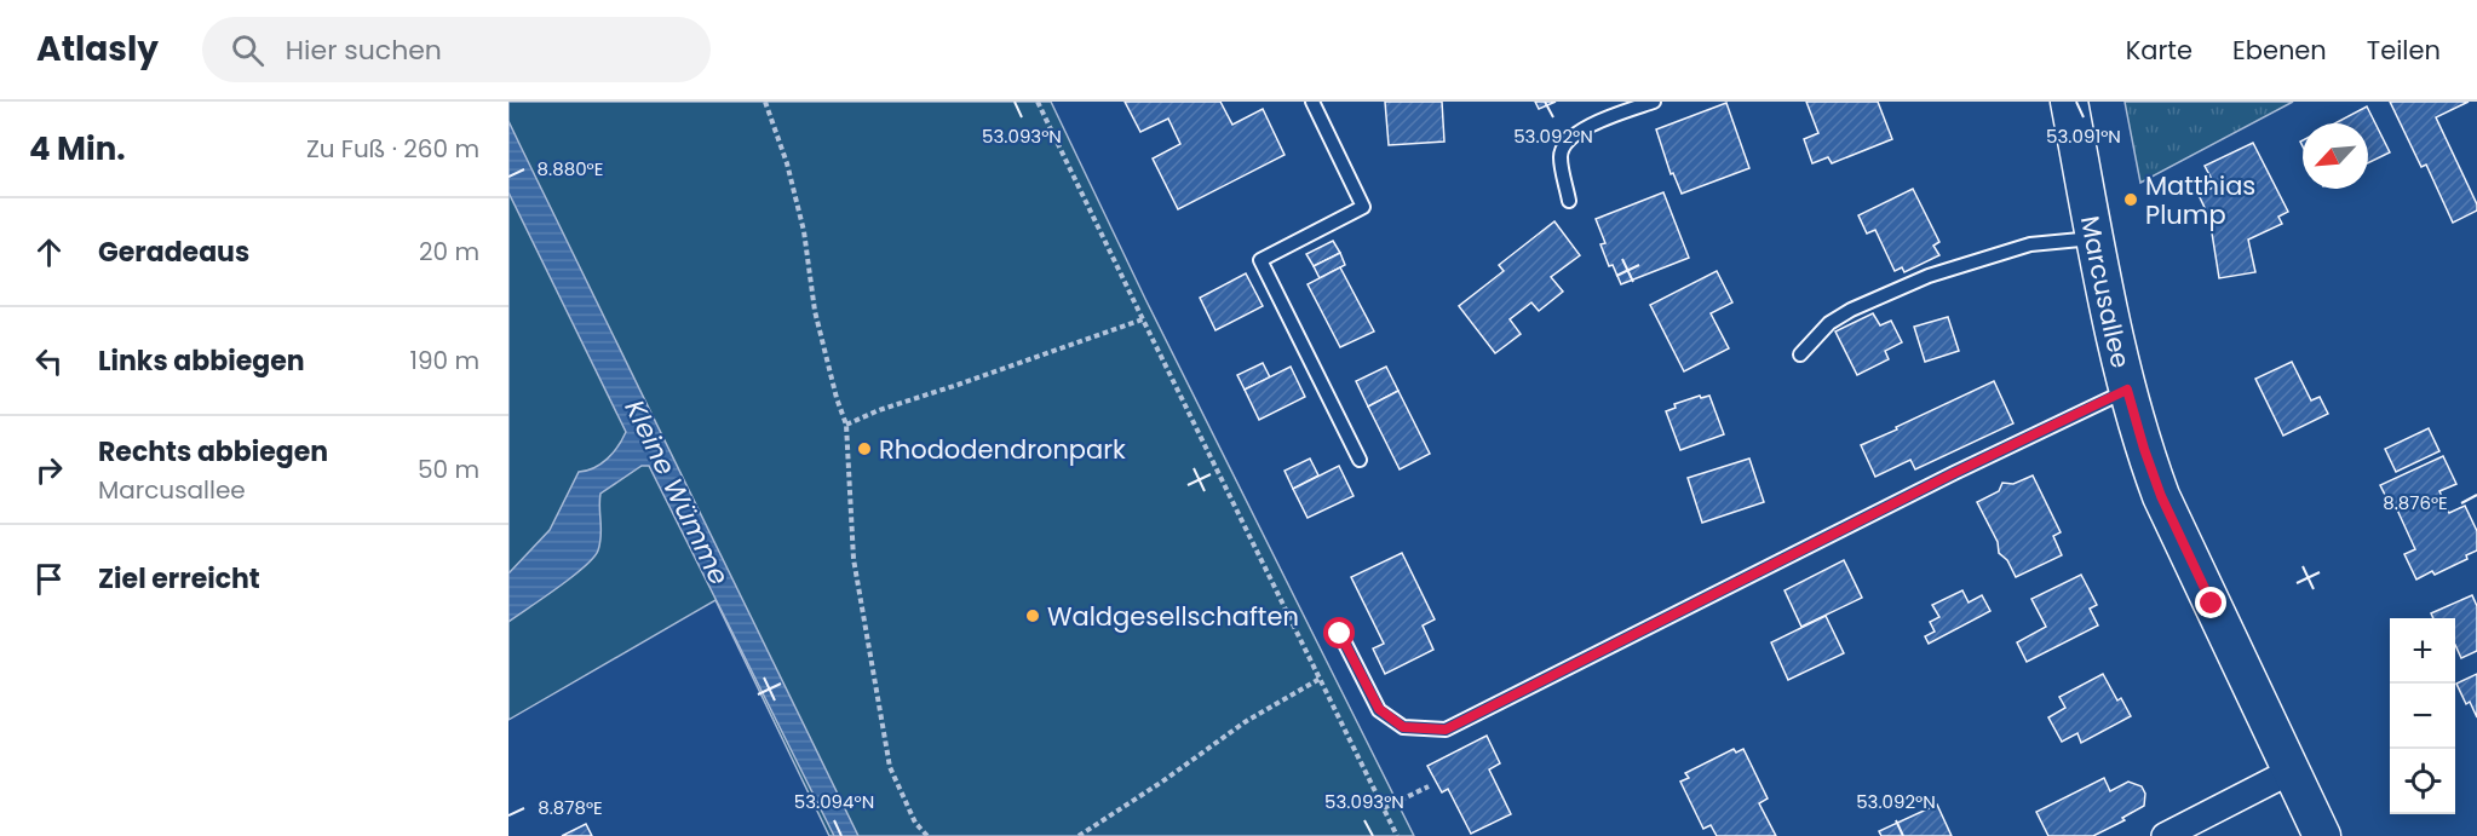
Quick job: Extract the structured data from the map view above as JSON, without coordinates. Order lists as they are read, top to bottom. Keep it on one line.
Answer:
{"streets":{"street":["Marcusallee"]},"water":["Kleine Wümme"],"places":["Matthias Plump","Rhododendronpark","Waldgesellschaften"],"north":"bottom left","page":{"header":"Atlasly","search":"Hier suchen","nav":["Karte","Ebenen","Teilen"],"heading":["4 Min.","Zu Fuß · 260 m"],"list":[["Geradeaus","20 m"],["Links abbiegen","190 m"],["Rechts abbiegen","Marcusallee","50 m"],"Ziel erreicht"],"map_buttons":["+","−"]},"coordinates":["53.091°N","53.093°N","53.092°N","8.880°E","8.876°E","53.094°N","8.878°E"]}
